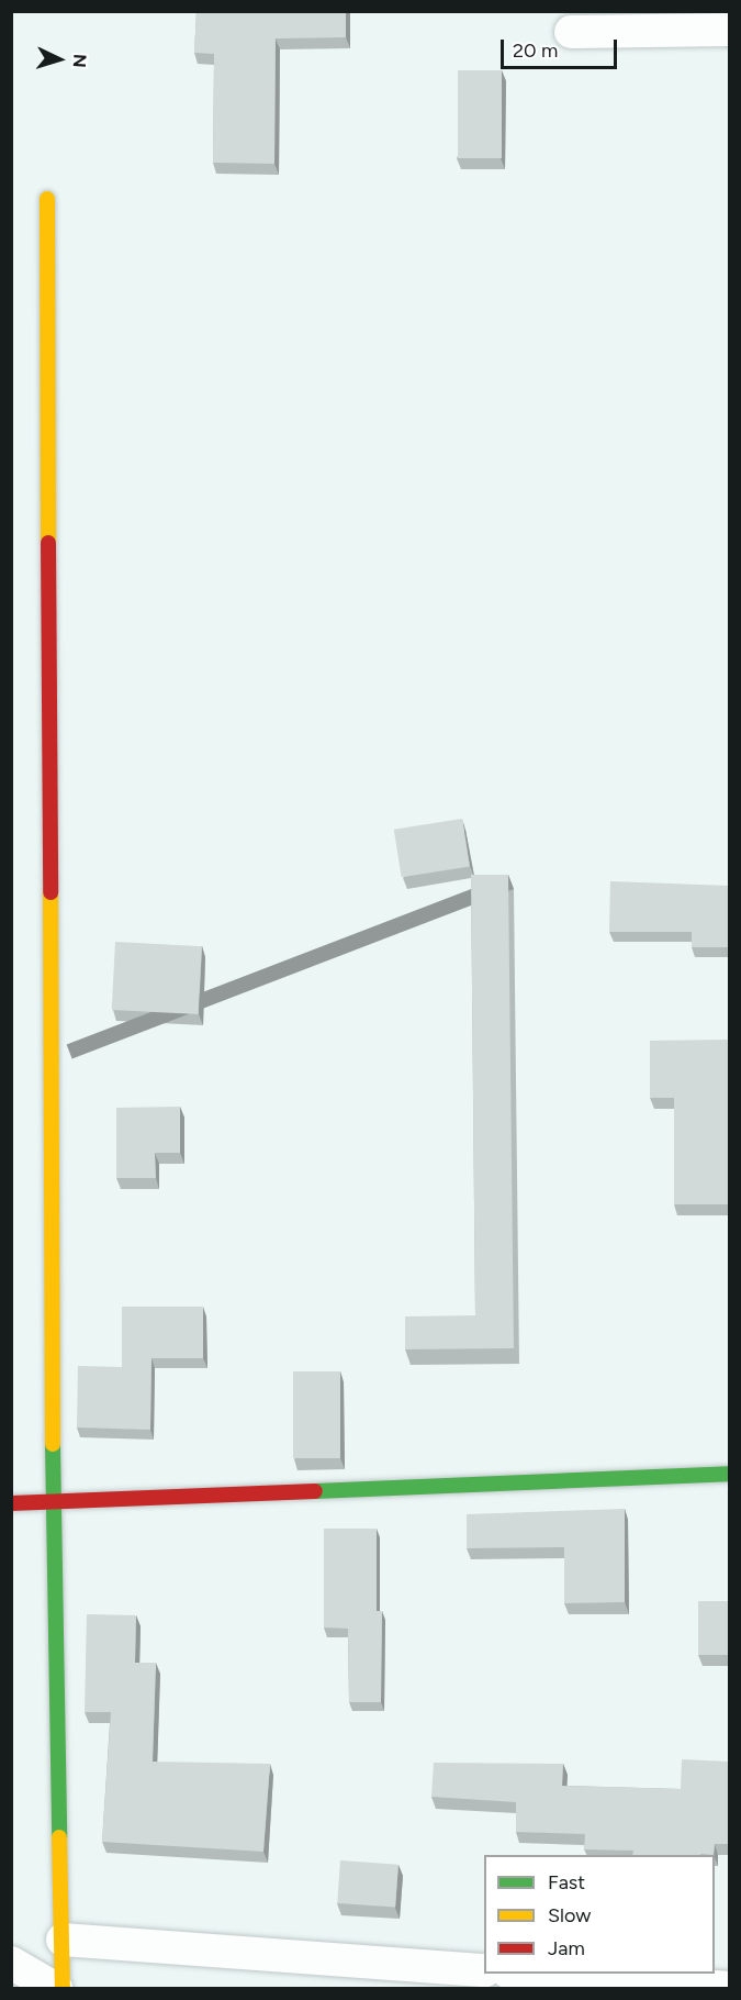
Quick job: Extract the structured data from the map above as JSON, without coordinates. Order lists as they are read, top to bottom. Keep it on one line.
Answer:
{"legend":["Fast","Slow","Jam"],"scale_bar":"20 m","north":"right"}
